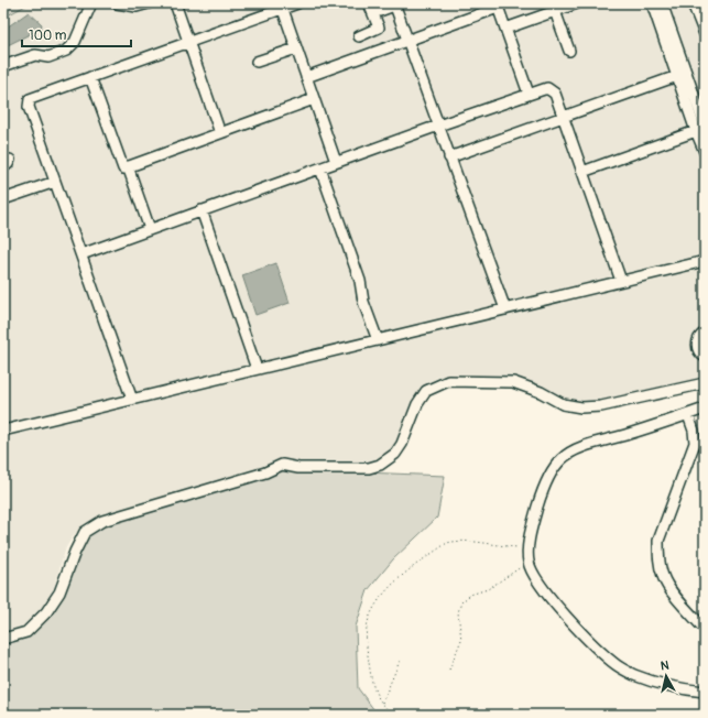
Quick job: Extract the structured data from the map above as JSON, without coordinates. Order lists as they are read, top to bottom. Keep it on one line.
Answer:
{"scale_bar":"100 m","north":"top"}
